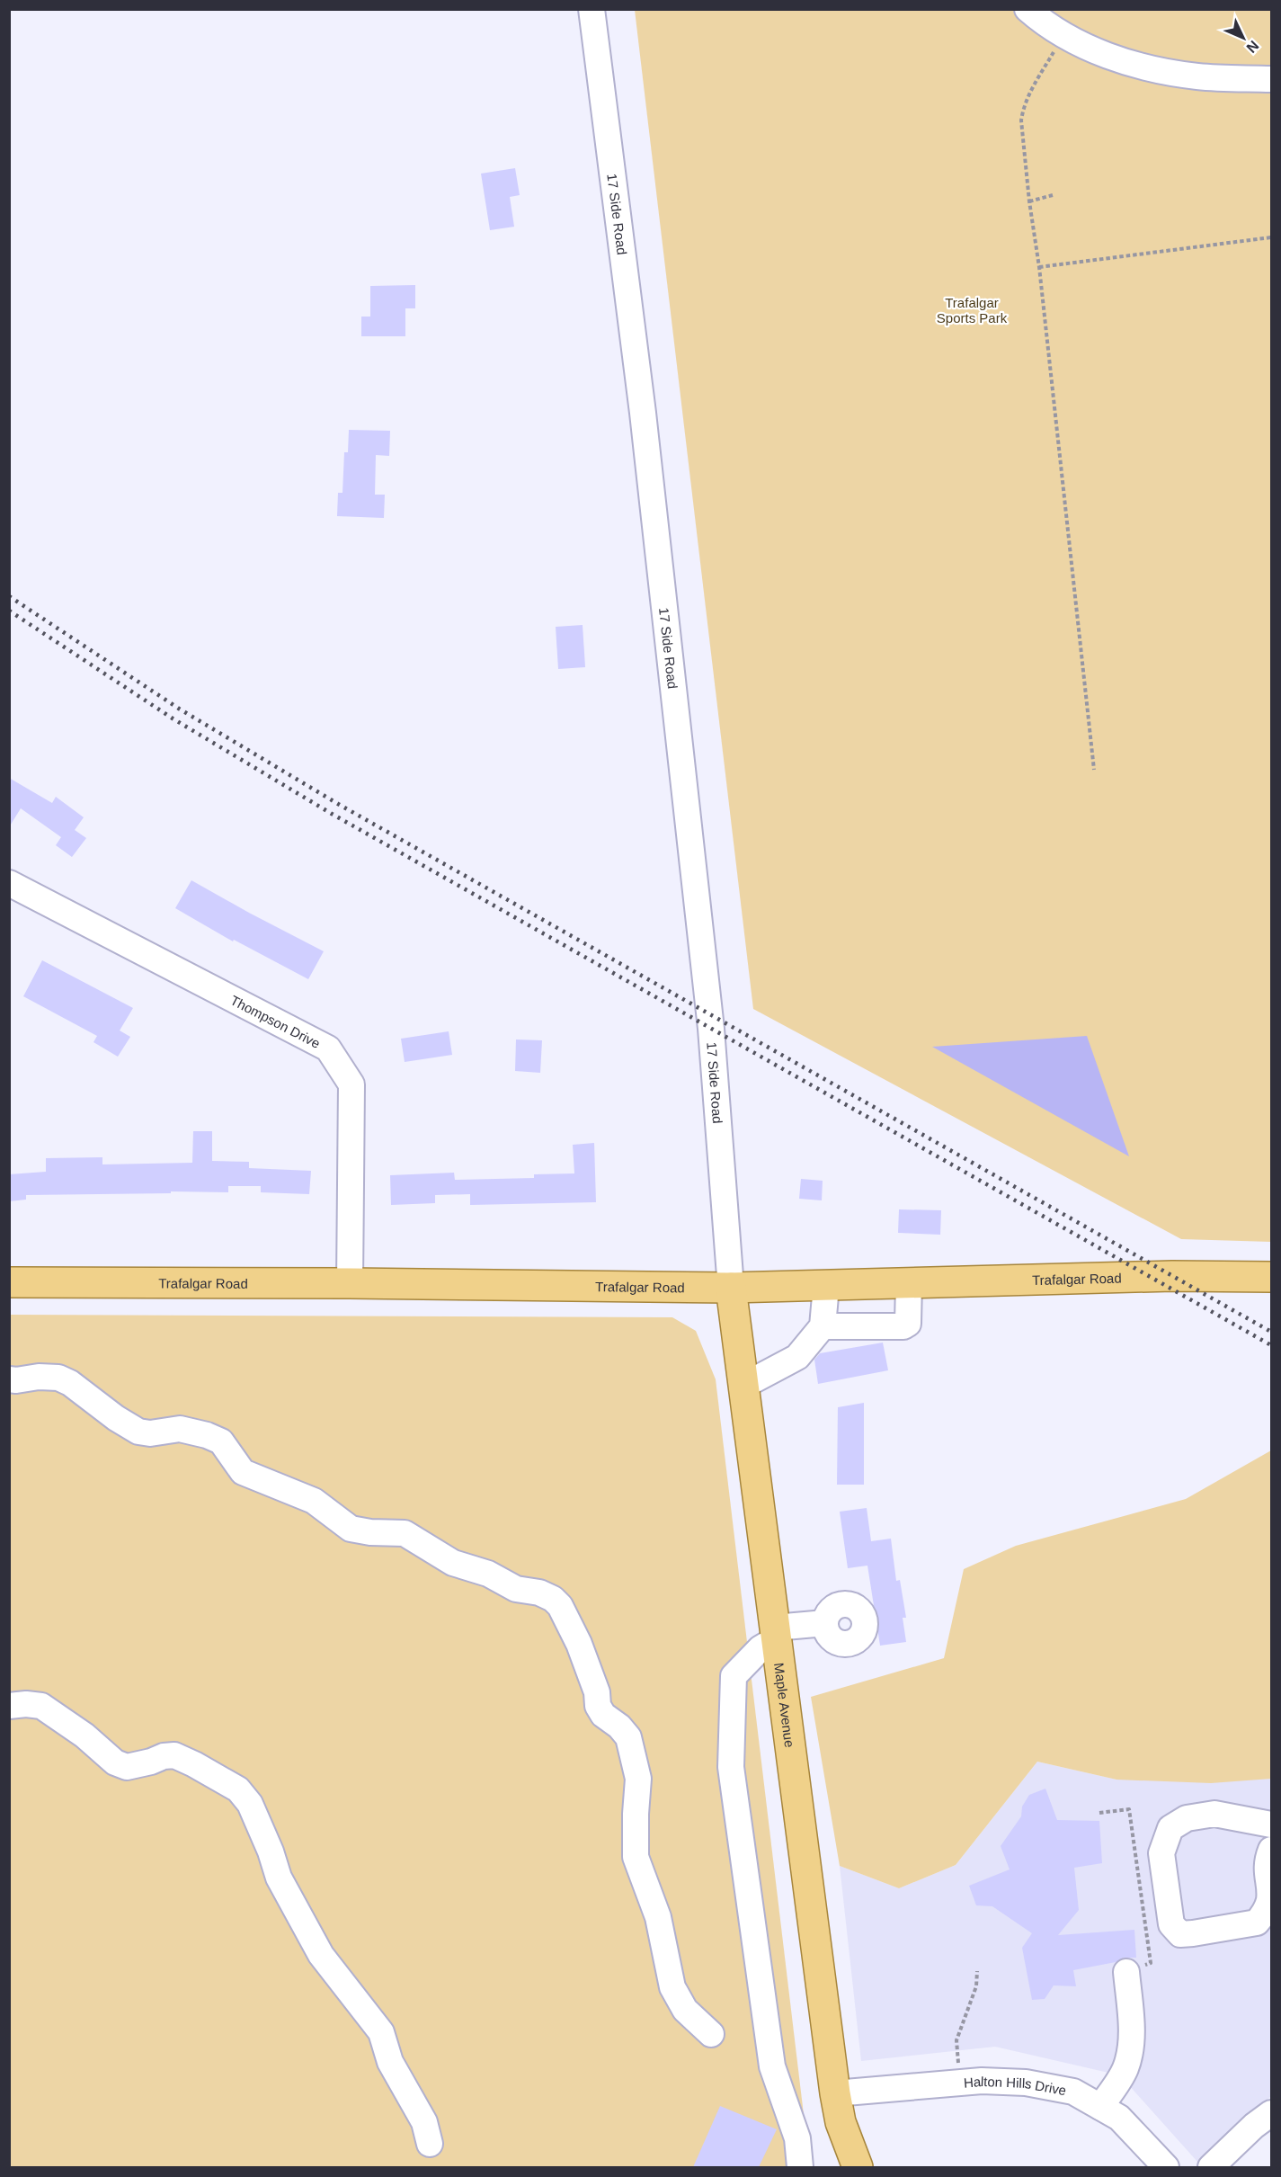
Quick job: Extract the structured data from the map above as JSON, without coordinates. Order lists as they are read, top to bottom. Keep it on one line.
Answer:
{"streets":{"main road":["Trafalgar Road","Maple Avenue"],"street":["17 Side Road","Thompson Drive","Halton Hills Drive"]},"crossings":[["17 Side Road","Trafalgar Road"],["17 Side Road","Maple Avenue"],["Thompson Drive","Trafalgar Road"],["Trafalgar Road","Maple Avenue"],["Maple Avenue","Halton Hills Drive"]],"parks":["Trafalgar Sports Park"],"north":"bottom right"}
